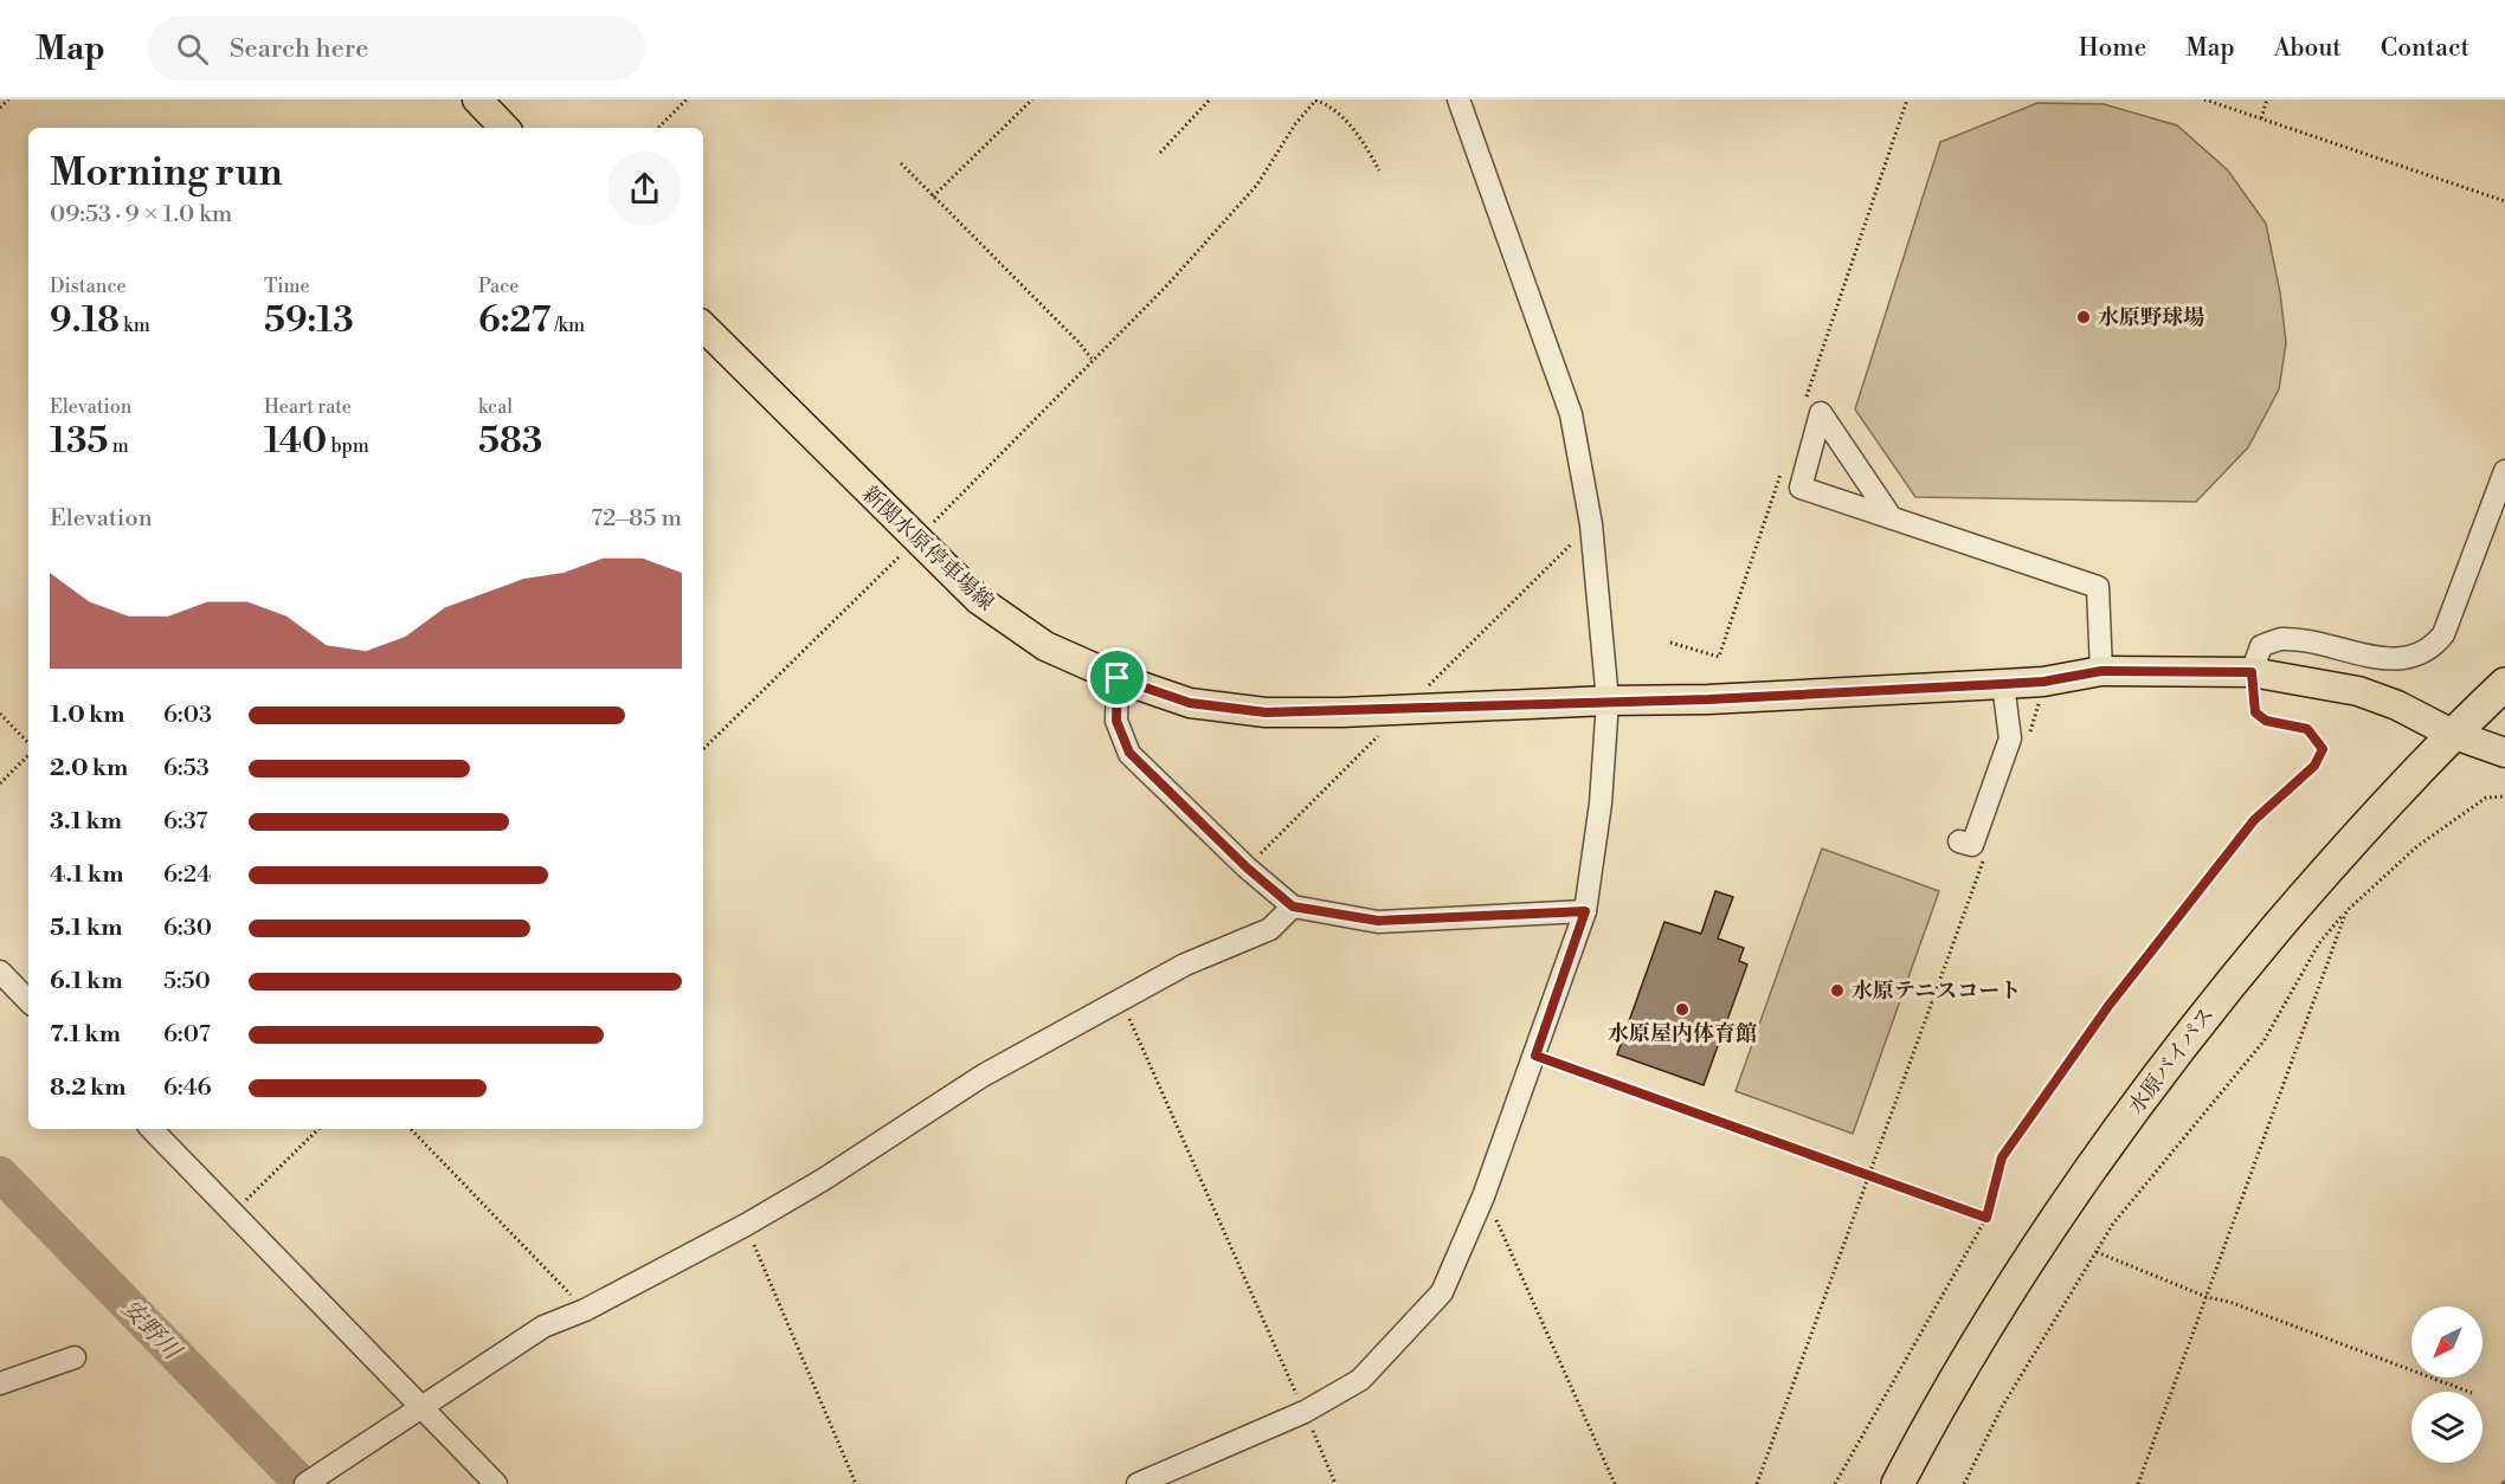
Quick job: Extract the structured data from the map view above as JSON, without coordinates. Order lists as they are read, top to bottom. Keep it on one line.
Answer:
{"streets":{"highway":["水原バイパス"],"main road":["新関水原停車場線"]},"crossings":[["新関水原停車場線","水原バイパス"]],"water":["安野川"],"places":["水原野球場","水原テニスコート","水原屋内体育館"],"north":"bottom left","page":{"header":"Map","search":"Search here","nav":["Home","Map","About","Contact"],"heading":["Morning run","09:53 · 9 × 1.0 km"],"stats":[["Distance","9.18 km"],["Time","59:13"],["Pace","6:27 /km"],["Elevation","135 m"],["Heart rate","140 bpm"],["kcal","583"]],"chart":["Elevation","72–85 m"],"list":[{"name":"1.0 km","note":"6:03"},{"name":"2.0 km","note":"6:53"},{"name":"3.1 km","note":"6:37"},{"name":"4.1 km","note":"6:24"},{"name":"5.1 km","note":"6:30"},{"name":"6.1 km","note":"5:50"},{"name":"7.1 km","note":"6:07"},{"name":"8.2 km","note":"6:46"}]}}
